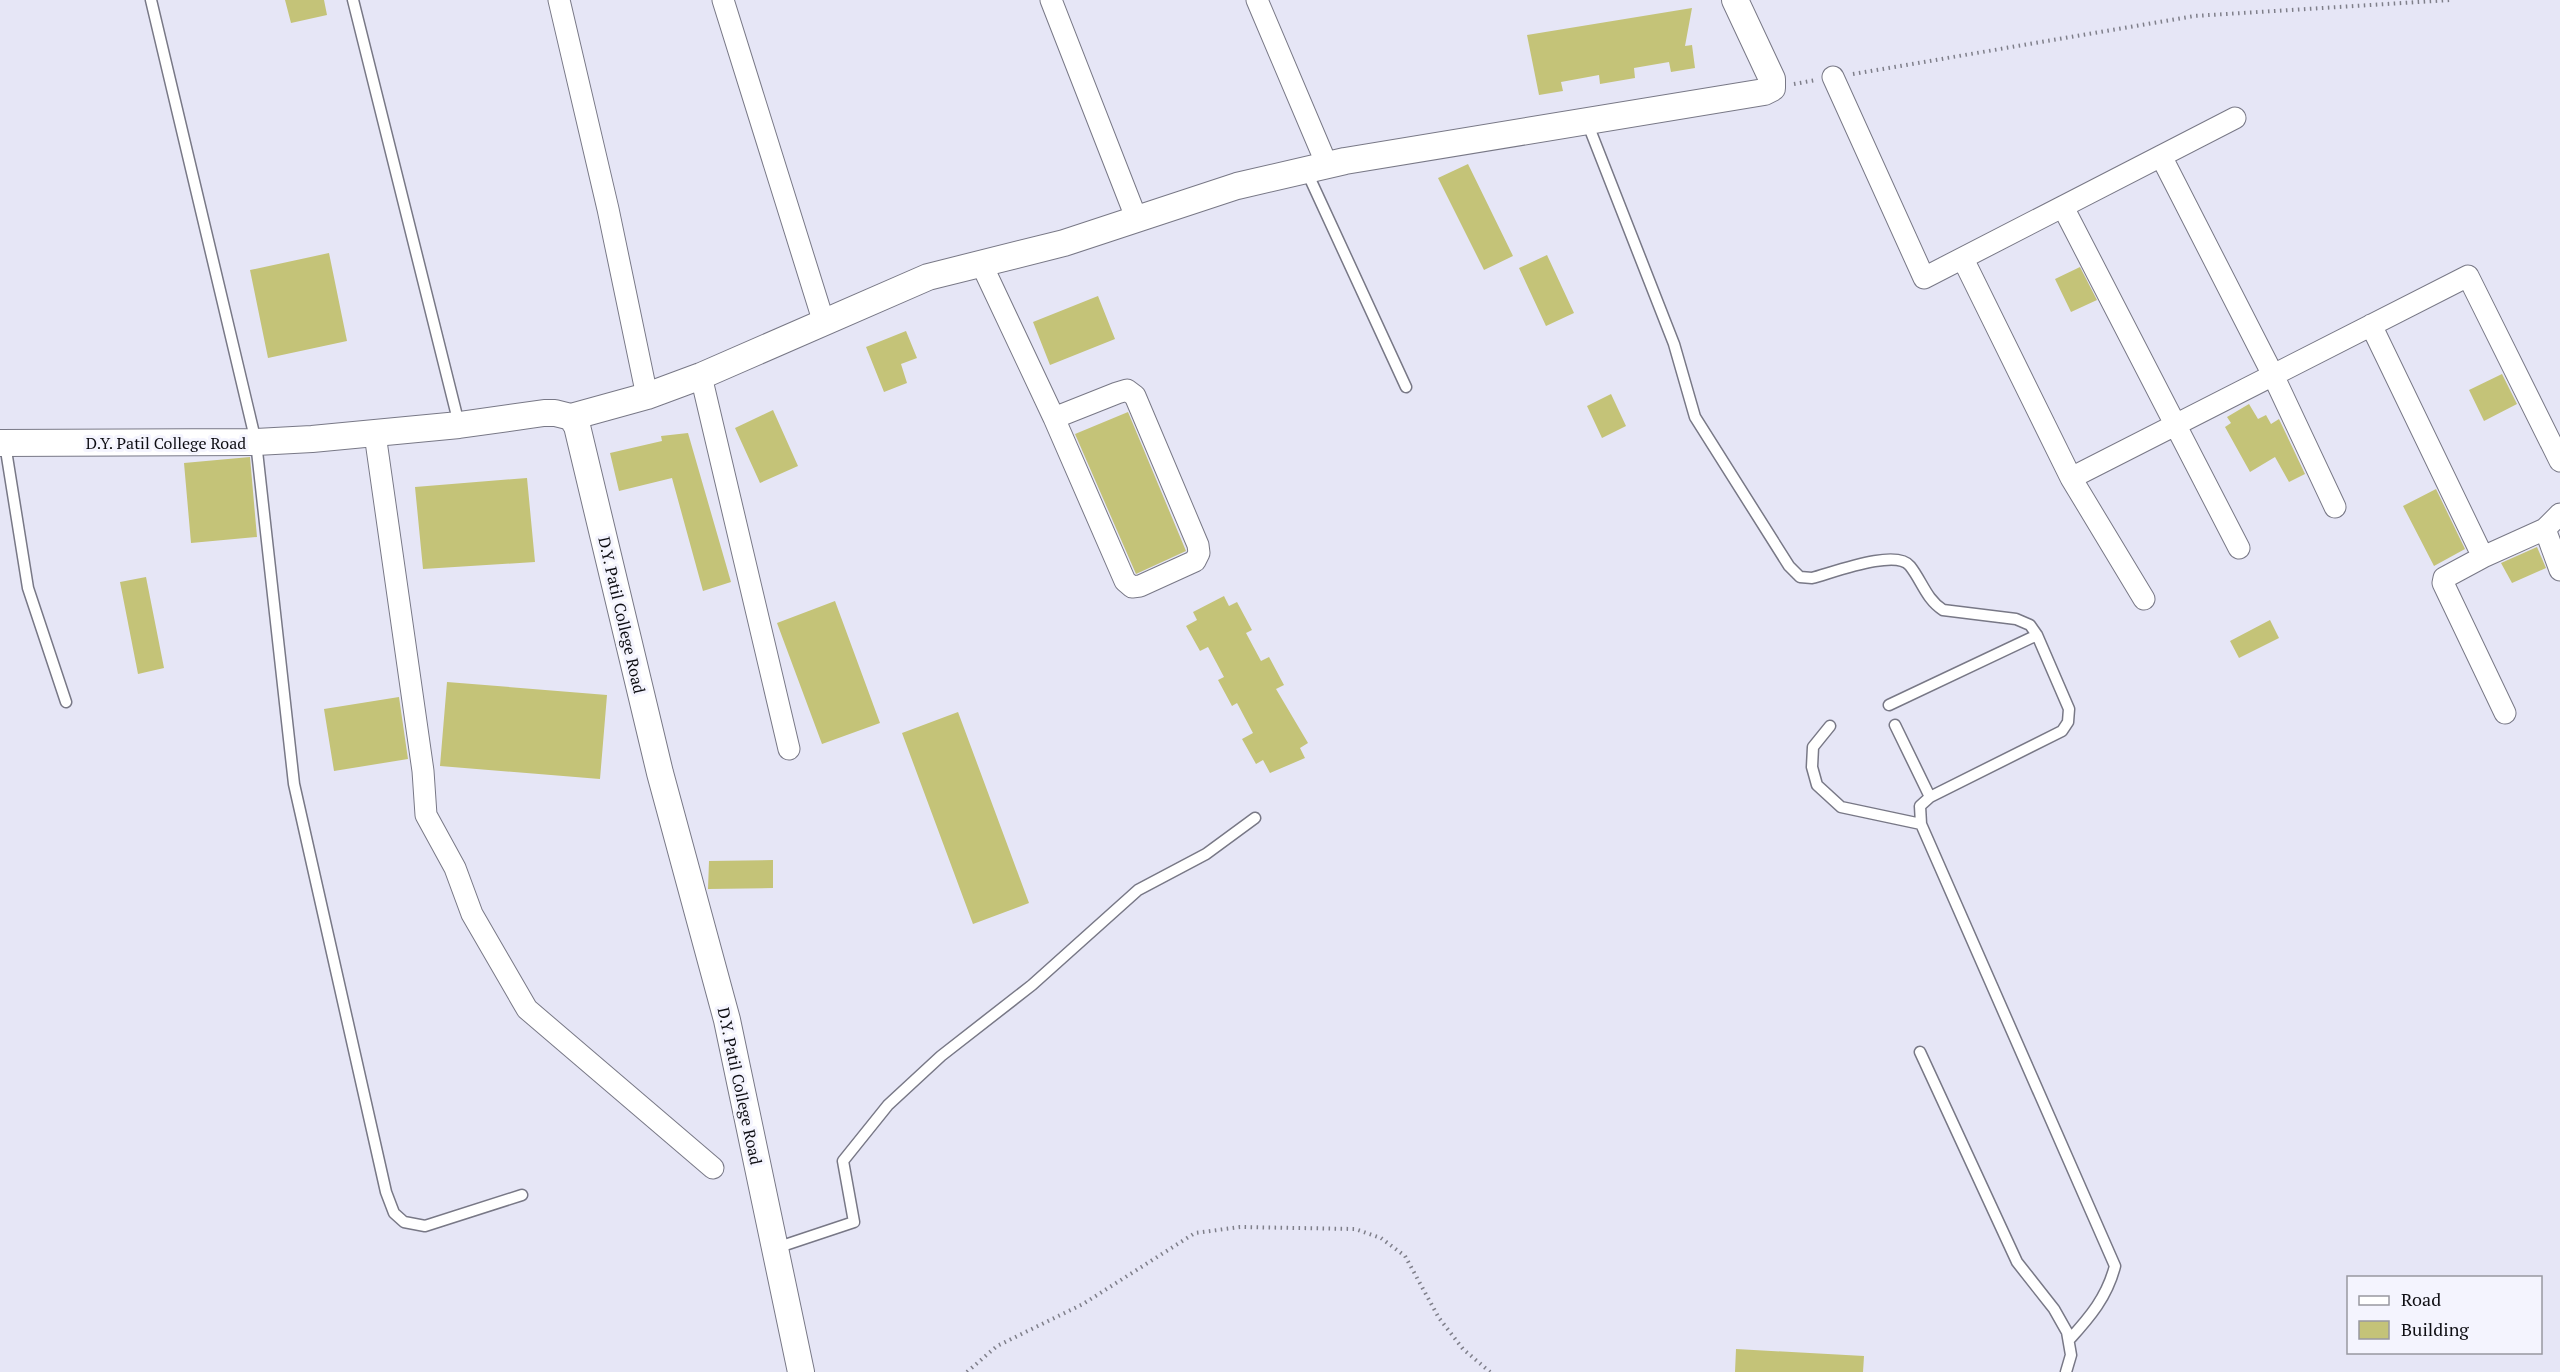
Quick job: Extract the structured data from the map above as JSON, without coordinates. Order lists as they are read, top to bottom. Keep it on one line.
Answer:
{"streets":{"street":["D.Y. Patil College Road"]},"legend":["Road","Building"]}
